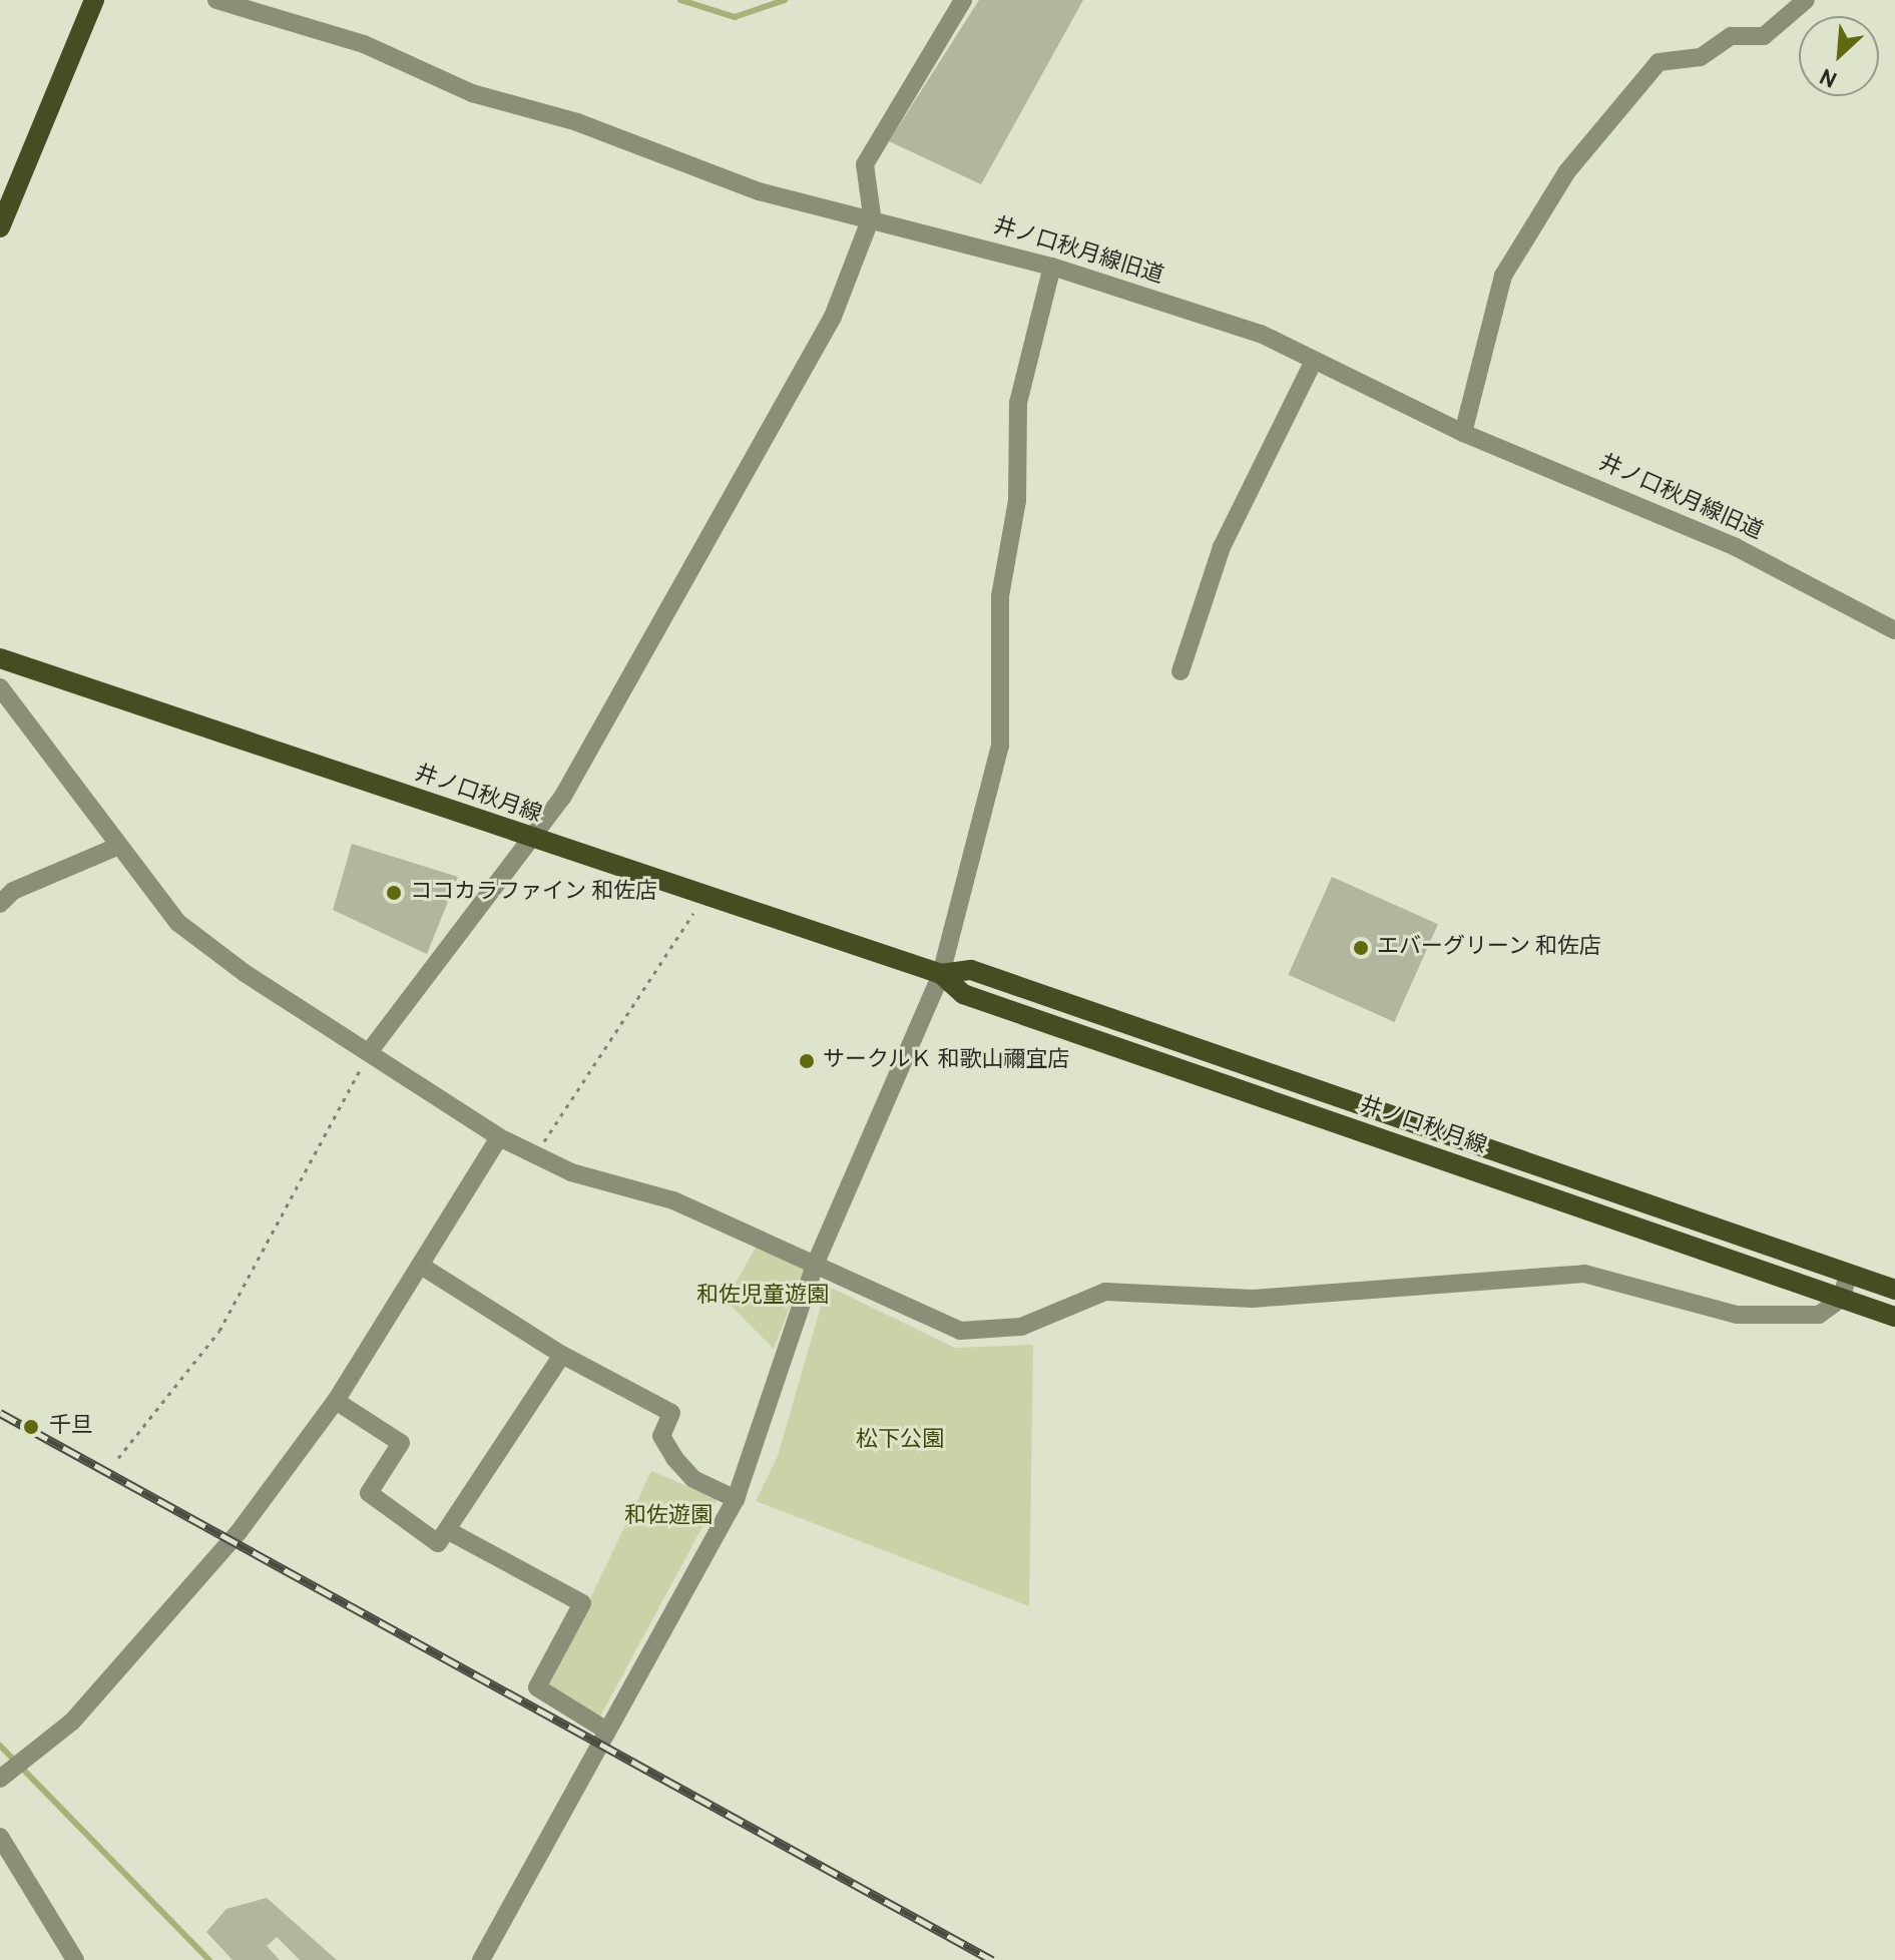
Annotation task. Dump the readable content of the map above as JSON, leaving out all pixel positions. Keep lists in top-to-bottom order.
{
  "streets": {
    "main road": ["井ノ口秋月線"],
    "street": ["井ノ口秋月線旧道"]
  },
  "parks": ["和佐児童遊園", "松下公園", "和佐遊園"],
  "places": [
    "ココカラファイン 和佐店",
    "エバーグリーン 和佐店",
    "サークルＫ 和歌山禰宜店",
    "千旦"
  ],
  "north": "bottom left"
}
